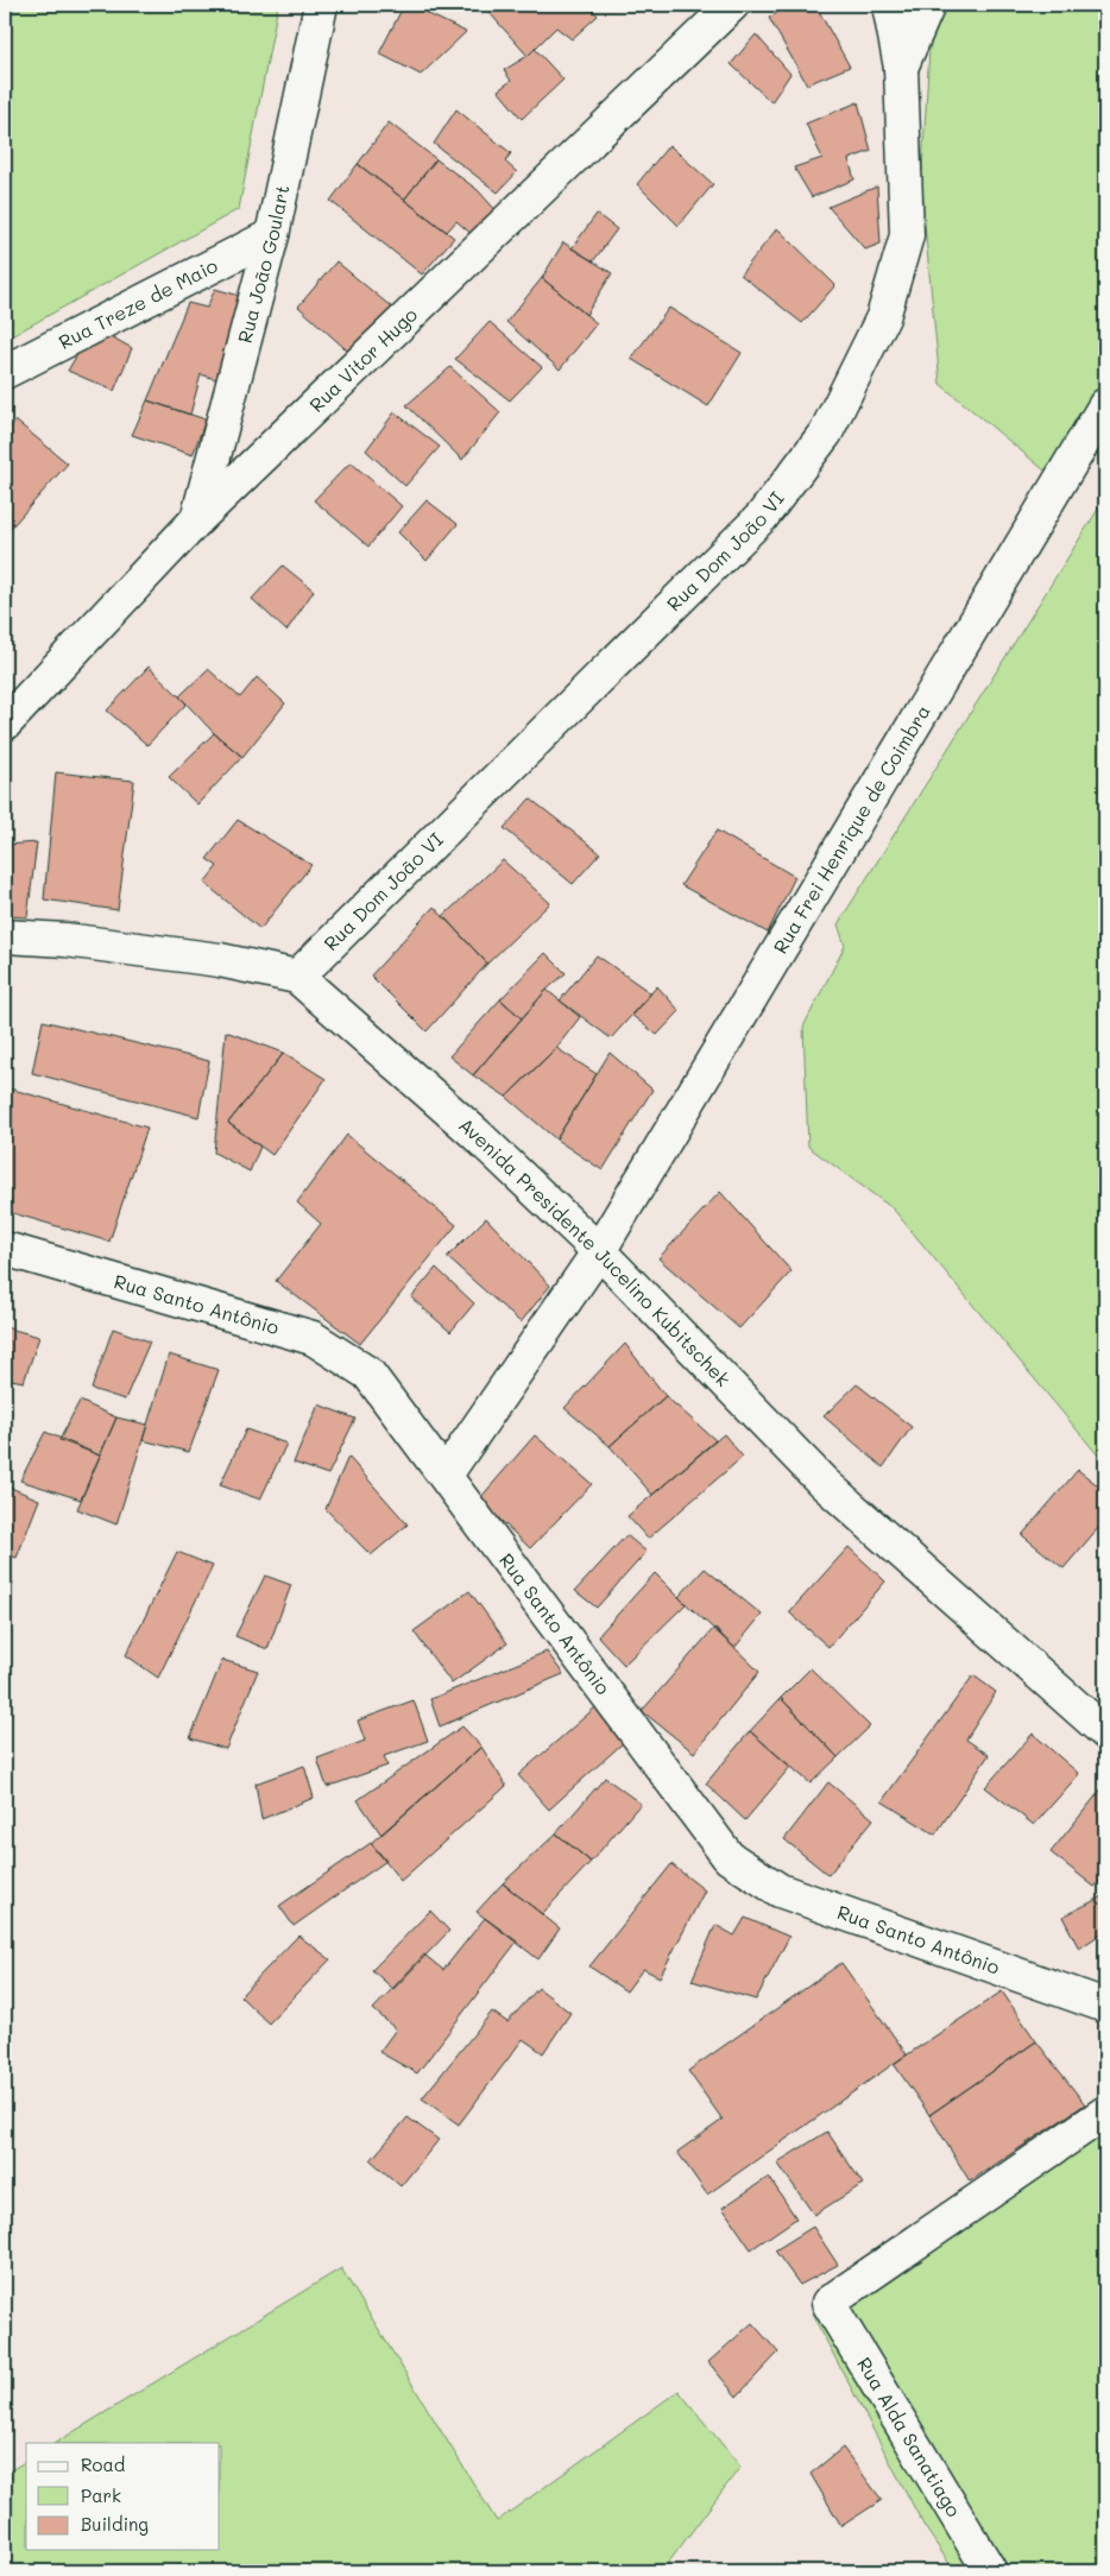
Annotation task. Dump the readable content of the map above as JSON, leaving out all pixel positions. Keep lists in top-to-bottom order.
{
  "streets": {
    "street": [
      "Rua João Goulart",
      "Rua Treze de Maio",
      "Rua Vitor Hugo",
      "Rua Dom João VI",
      "Rua Frei Henrique de Coimbra",
      "Avenida Presidente Jucelino Kubitschek",
      "Rua Santo Antônio",
      "Rua Alda Sanatiago"
    ]
  },
  "crossings": [
    ["Rua João Goulart", "Rua Treze de Maio"],
    ["Rua João Goulart", "Rua Vitor Hugo"],
    ["Rua Dom João VI", "Avenida Presidente Jucelino Kubitschek"],
    ["Rua Frei Henrique de Coimbra", "Avenida Presidente Jucelino Kubitschek"],
    ["Rua Frei Henrique de Coimbra", "Rua Santo Antônio"]
  ],
  "legend": ["Road", "Park", "Building"]
}
